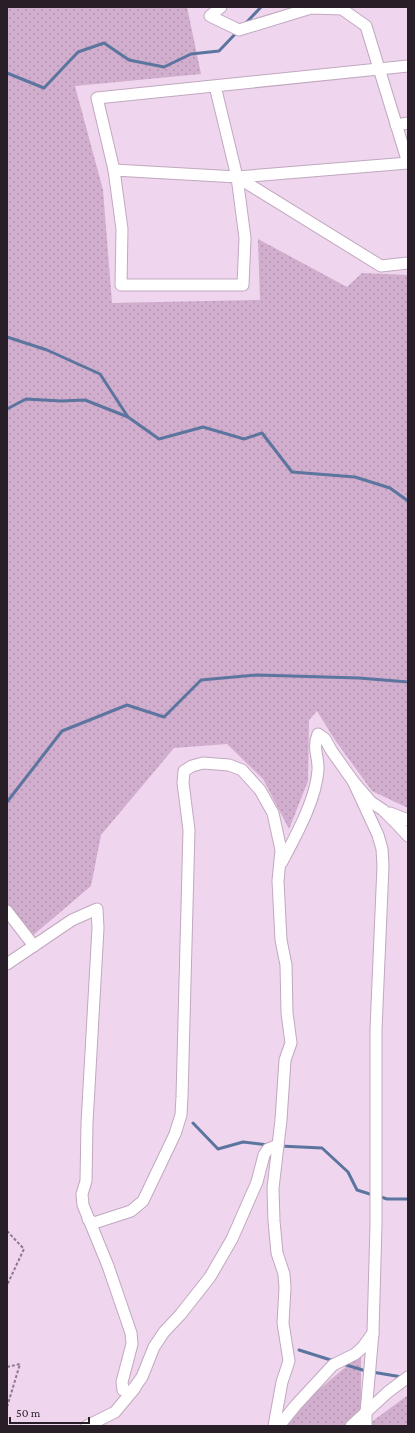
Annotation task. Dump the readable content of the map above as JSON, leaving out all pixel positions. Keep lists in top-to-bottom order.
{
  "scale_bar": "50 m"
}
